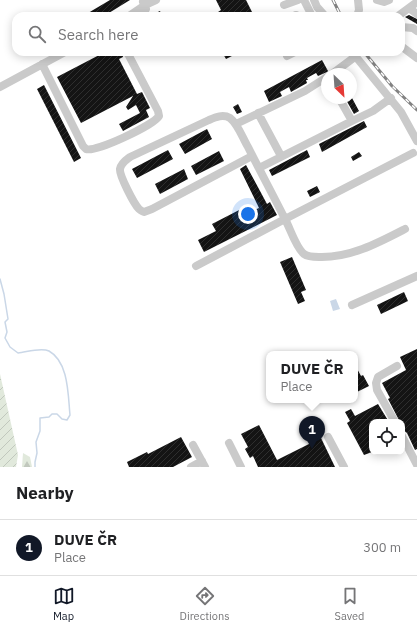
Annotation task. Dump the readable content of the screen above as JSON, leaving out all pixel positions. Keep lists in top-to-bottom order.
{
  "north": "bottom right",
  "page": {
    "search": "Search here",
    "popup": ["DUVE ČR", "Place"],
    "pins": "1",
    "heading": "Nearby",
    "list": [
      {
        "mark": "1",
        "name": "DUVE ČR",
        "note": "Place",
        "value": "300 m"
      }
    ],
    "nav": ["Map", "Directions", "Saved"]
  }
}
